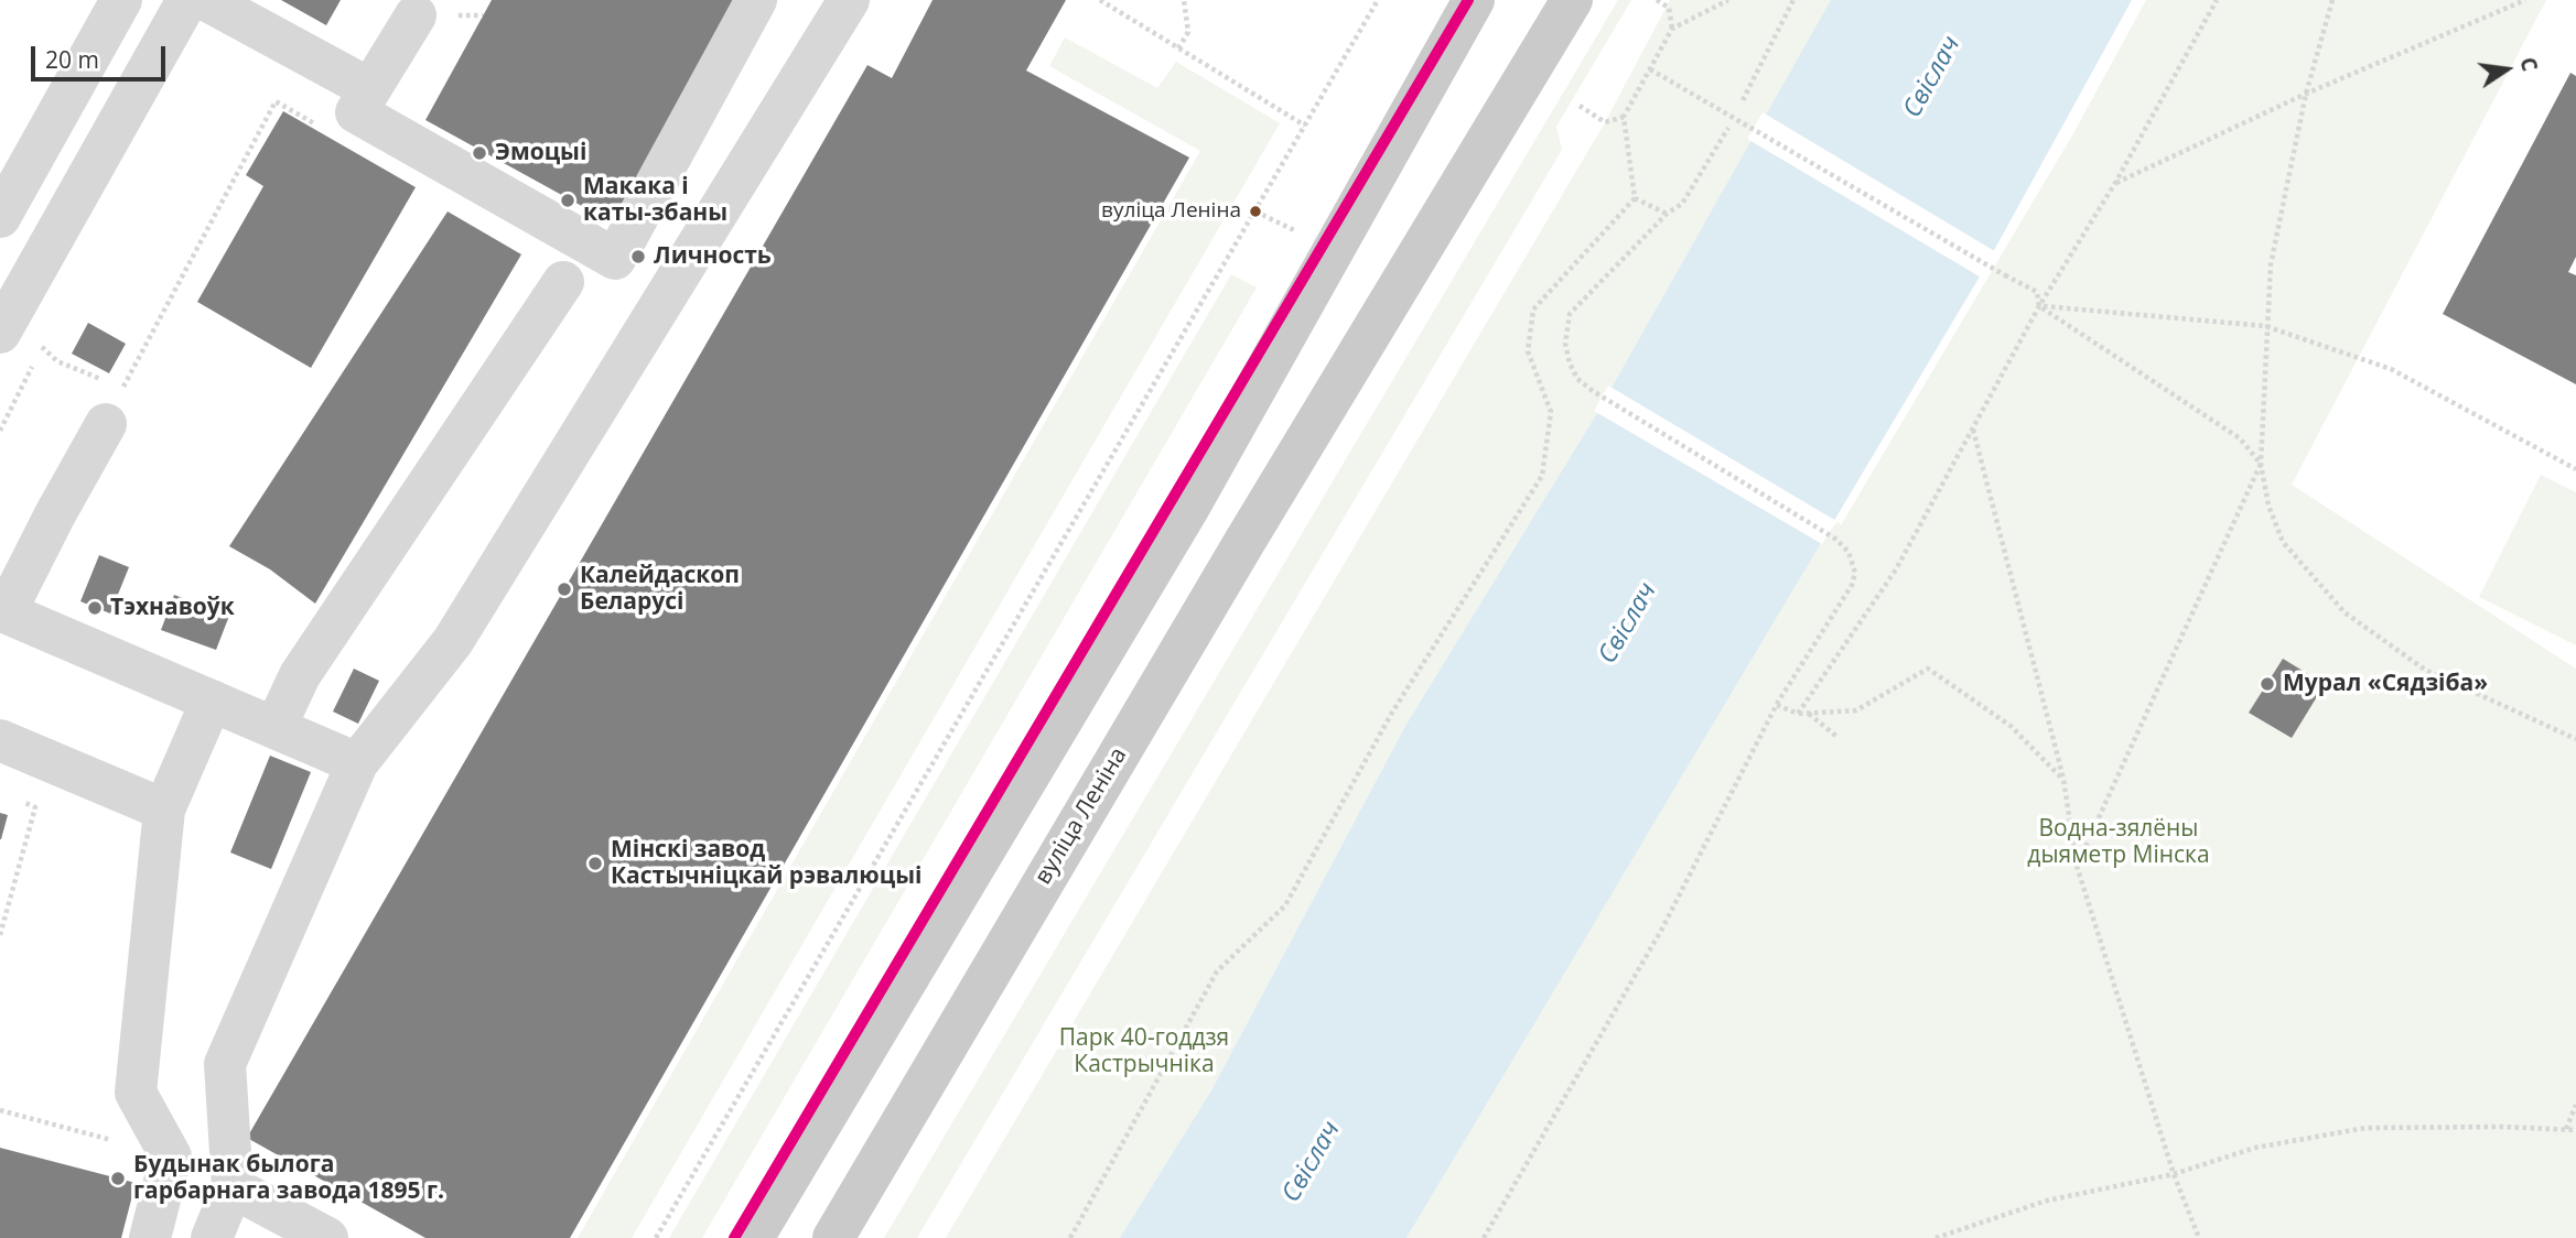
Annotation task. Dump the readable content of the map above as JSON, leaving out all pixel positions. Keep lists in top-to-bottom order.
{
  "streets": {
    "main road": ["вуліца Леніна"]
  },
  "water": ["Свіслач"],
  "parks": ["Водна-зялёны дыяметр Мінска", "Парк 40-годдзя Кастрычніка"],
  "places": [
    "Эмоцыі",
    "Макака і каты-збаны",
    "вуліца Леніна",
    "Личность",
    "Калейдаскоп Беларусі",
    "Тэхнавоўк",
    "Мурал «Сядзіба»",
    "Мінскі завод Кастычніцкай рэвалюцыі",
    "Будынак былога гарбарнага завода 1895 г."
  ],
  "scale_bar": "20 m",
  "north": "right"
}
